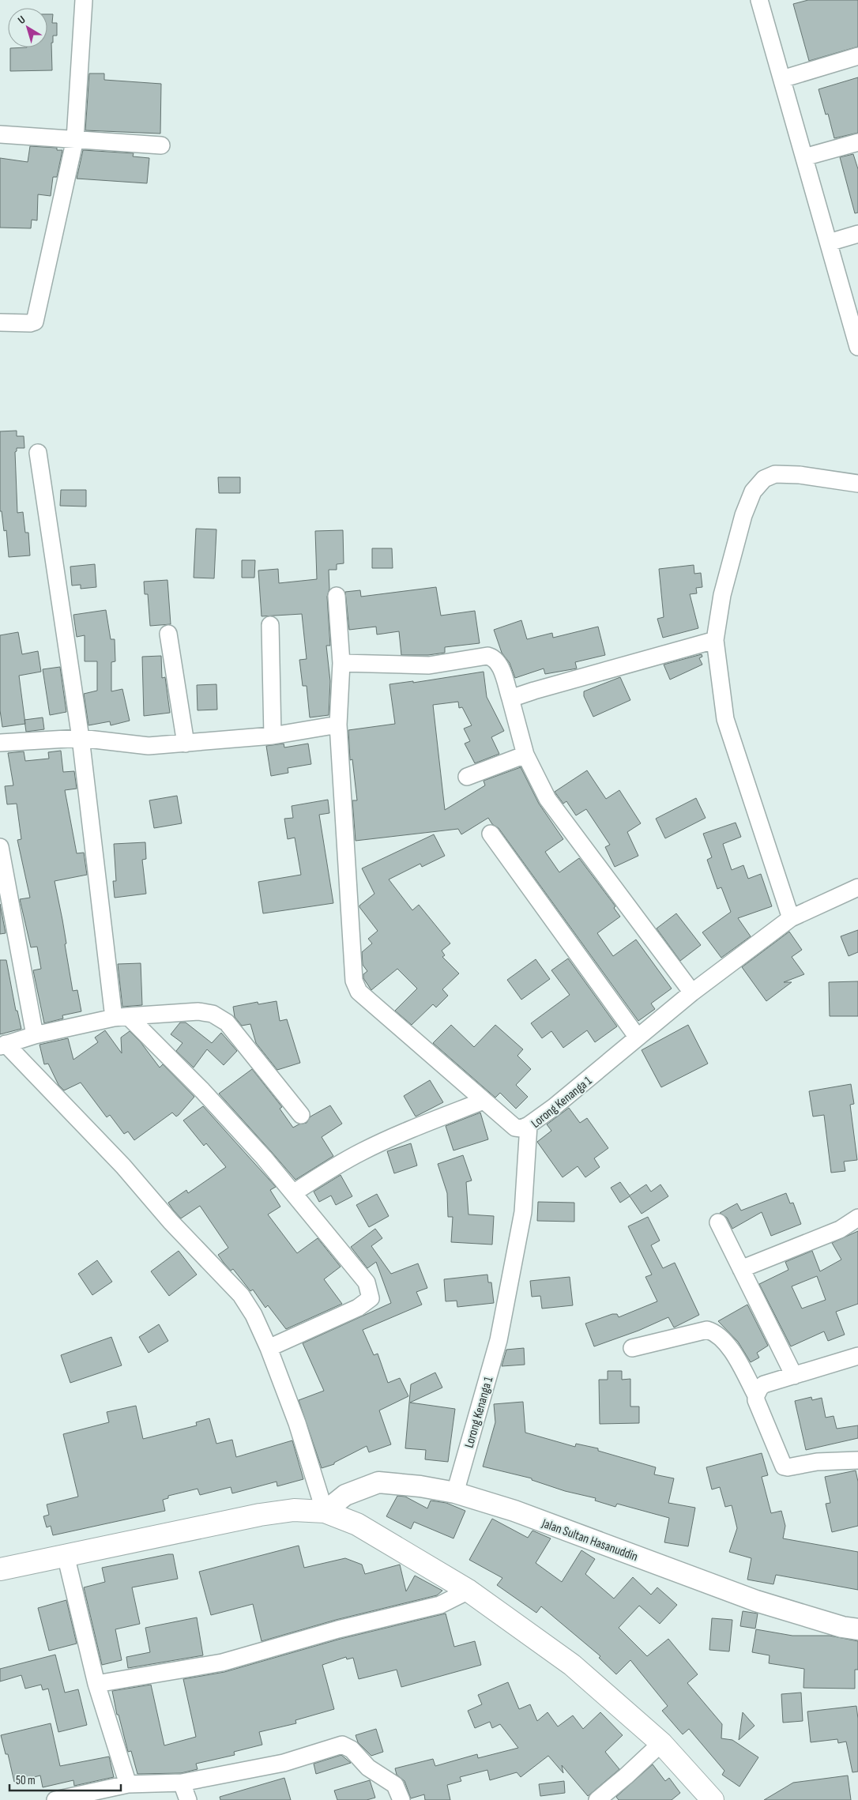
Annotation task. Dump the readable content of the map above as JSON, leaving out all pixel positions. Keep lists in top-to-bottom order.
{
  "streets": {
    "street": ["Lorong Kenanga 1", "Jalan Sultan Hasanuddin"]
  },
  "crossings": [
    ["Lorong Kenanga 1", "Jalan Sultan Hasanuddin"]
  ],
  "scale_bar": "50 m",
  "north": "top left"
}
